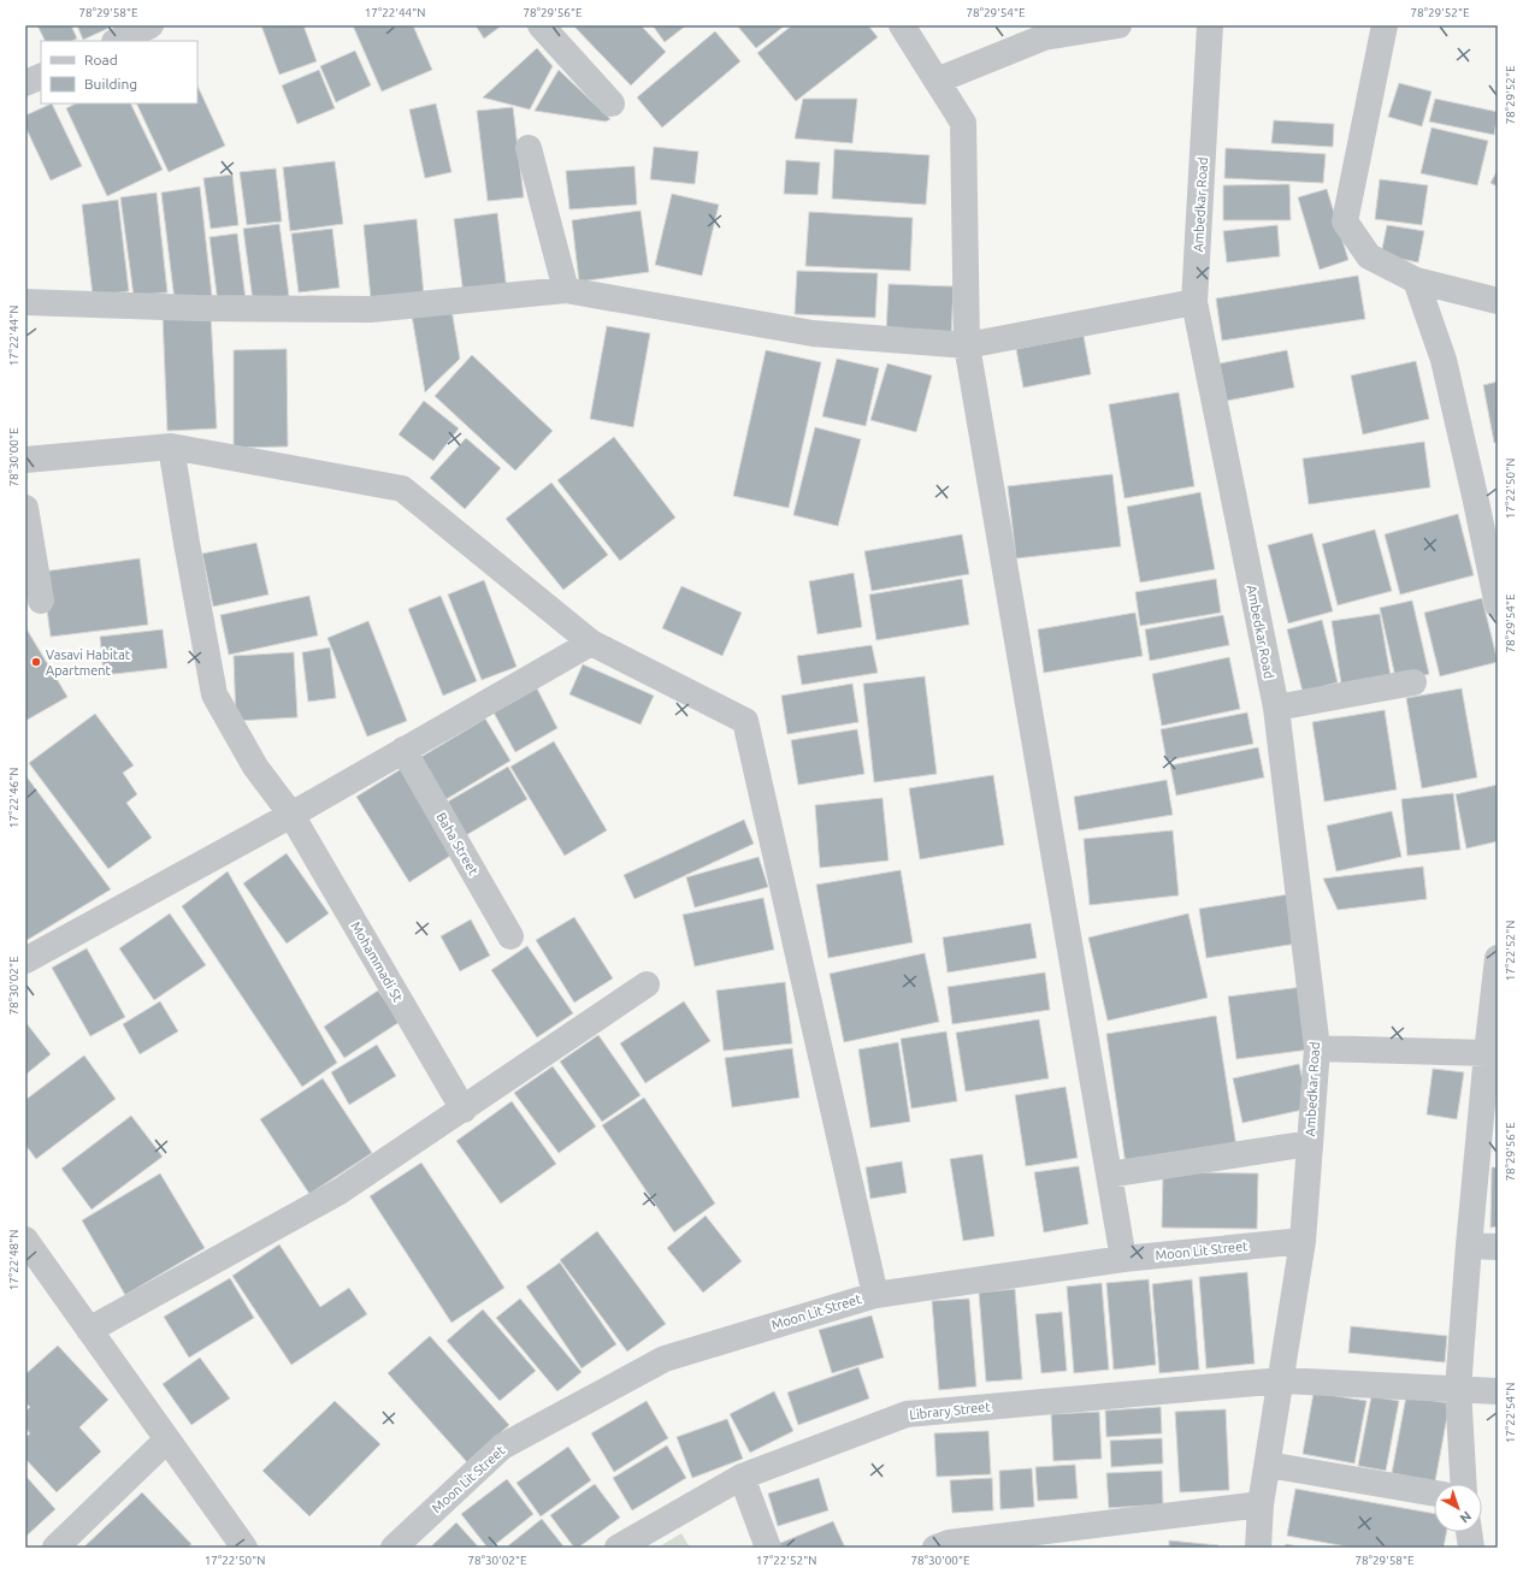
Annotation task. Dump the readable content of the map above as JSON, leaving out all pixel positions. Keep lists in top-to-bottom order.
{
  "streets": {
    "street": [
      "Ambedkar Road",
      "Baha Street",
      "Mohammadi St",
      "Moon Lit Street",
      "Library Street"
    ]
  },
  "crossings": [
    ["Ambedkar Road", "Moon Lit Street"],
    ["Ambedkar Road", "Library Street"]
  ],
  "places": ["Vasavi Habitat Apartment"],
  "legend": ["Road", "Building"],
  "north": "bottom right",
  "coordinates": [
    "78°29'58\"E",
    "17°22'44\"N",
    "78°29'56\"E",
    "78°29'54\"E",
    "78°29'52\"E",
    "78°30'00\"E",
    "17°22'50\"N",
    "17°22'46\"N",
    "17°22'52\"N",
    "78°30'02\"E",
    "17°22'48\"N",
    "17°22'54\"N"
  ]
}
